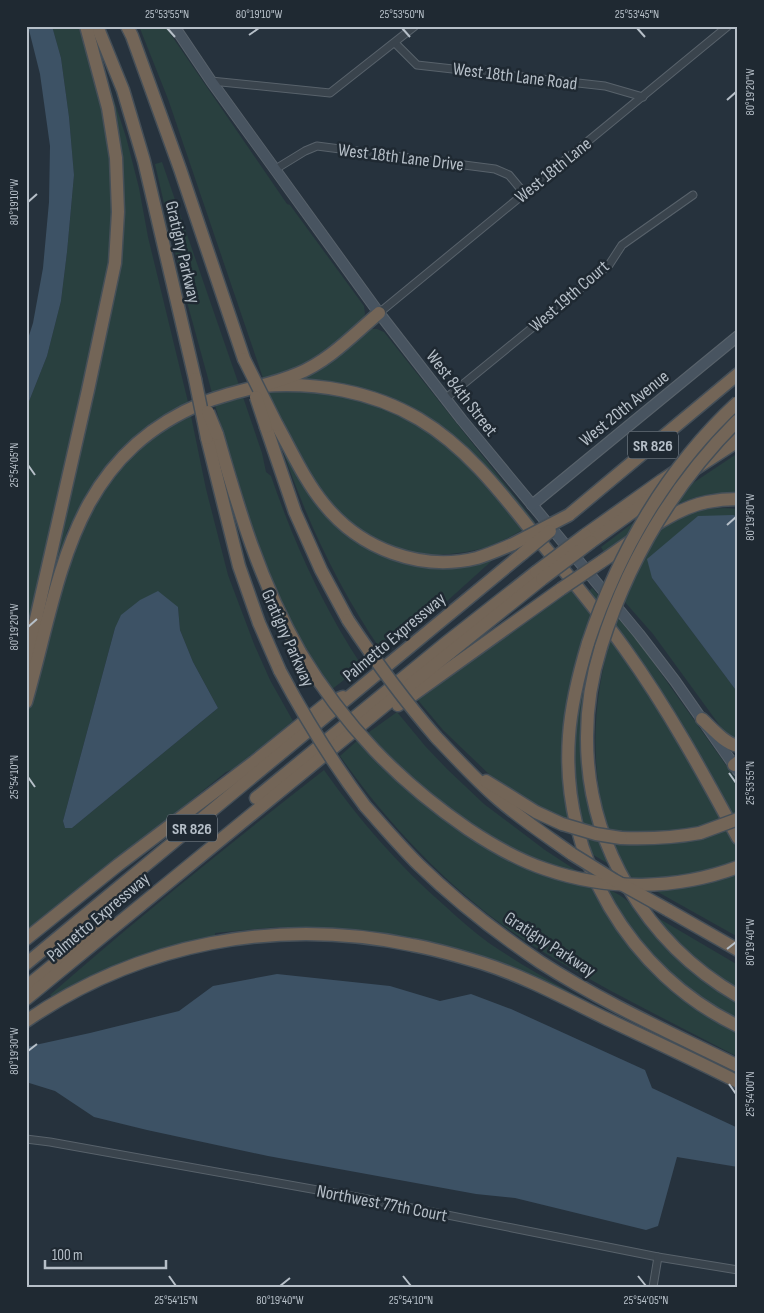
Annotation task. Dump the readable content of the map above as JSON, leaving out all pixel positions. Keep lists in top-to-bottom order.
{
  "streets": {
    "highway": ["Gratigny Parkway", "SR 826", "Palmetto Expressway"],
    "street": [
      "West 18th Lane Road",
      "West 18th Lane Drive",
      "West 18th Lane",
      "West 19th Court",
      "West 84th Street",
      "West 20th Avenue",
      "Northwest 77th Court"
    ]
  },
  "crossings": [
    ["West 18th Lane Road", "West 18th Lane"],
    ["West 18th Lane Drive", "West 18th Lane"],
    ["West 18th Lane Drive", "West 84th Street"],
    ["West 18th Lane", "West 84th Street"],
    ["West 19th Court", "West 84th Street"],
    ["West 84th Street", "West 20th Avenue"]
  ],
  "scale_bar": "100 m",
  "coordinates": [
    "25°53'55\"N",
    "80°19'10\"W",
    "25°53'50\"N",
    "25°53'45\"N",
    "80°19'20\"W",
    "25°54'05\"N",
    "80°19'30\"W",
    "25°54'10\"N",
    "80°19'40\"W",
    "25°54'00\"N",
    "25°54'15\"N"
  ]
}
